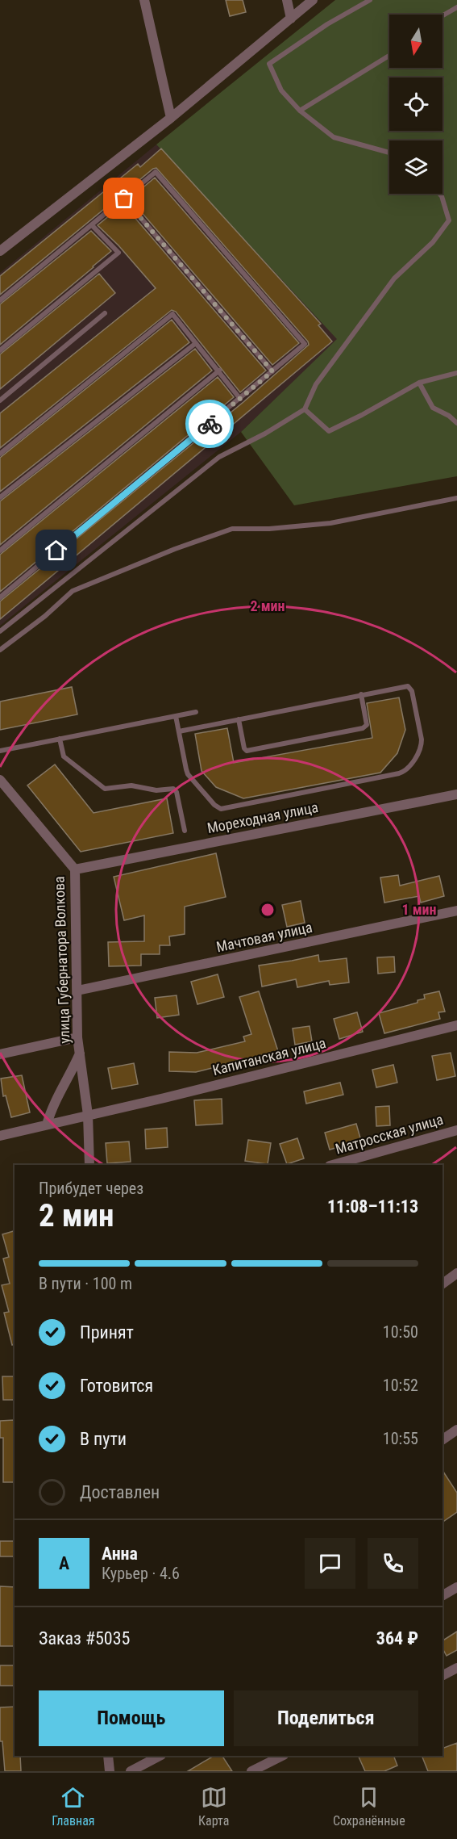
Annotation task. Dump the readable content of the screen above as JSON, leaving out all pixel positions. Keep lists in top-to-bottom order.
{
  "streets": {
    "street": [
      "Мореходная улица",
      "Мачтовая улица",
      "улица Губернатора Волкова",
      "Капитанская улица",
      "Матросская улица"
    ]
  },
  "crossings": [
    ["Мореходная улица", "улица Губернатора Волкова"],
    ["Мачтовая улица", "улица Губернатора Волкова"],
    ["улица Губернатора Волкова", "Капитанская улица"]
  ],
  "north": "bottom",
  "page": {
    "heading": ["2 мин", "Прибудет через", "11:08–11:13"],
    "panel": [
      "Анна",
      "Курьер · 4.6",
      "Заказ #5035",
      "364 ₽"
    ],
    "bar": "В пути · 100 m",
    "list": [
      ["Принят", "10:50"],
      ["Готовится", "10:52"],
      ["В пути", "10:55"],
      "Доставлен"
    ],
    "round": "А",
    "buttons": ["Помощь", "Поделиться"],
    "tabs": ["Главная", "Карта", "Сохранённые"]
  },
  "rings": ["2 мин", "1 мин"]
}
